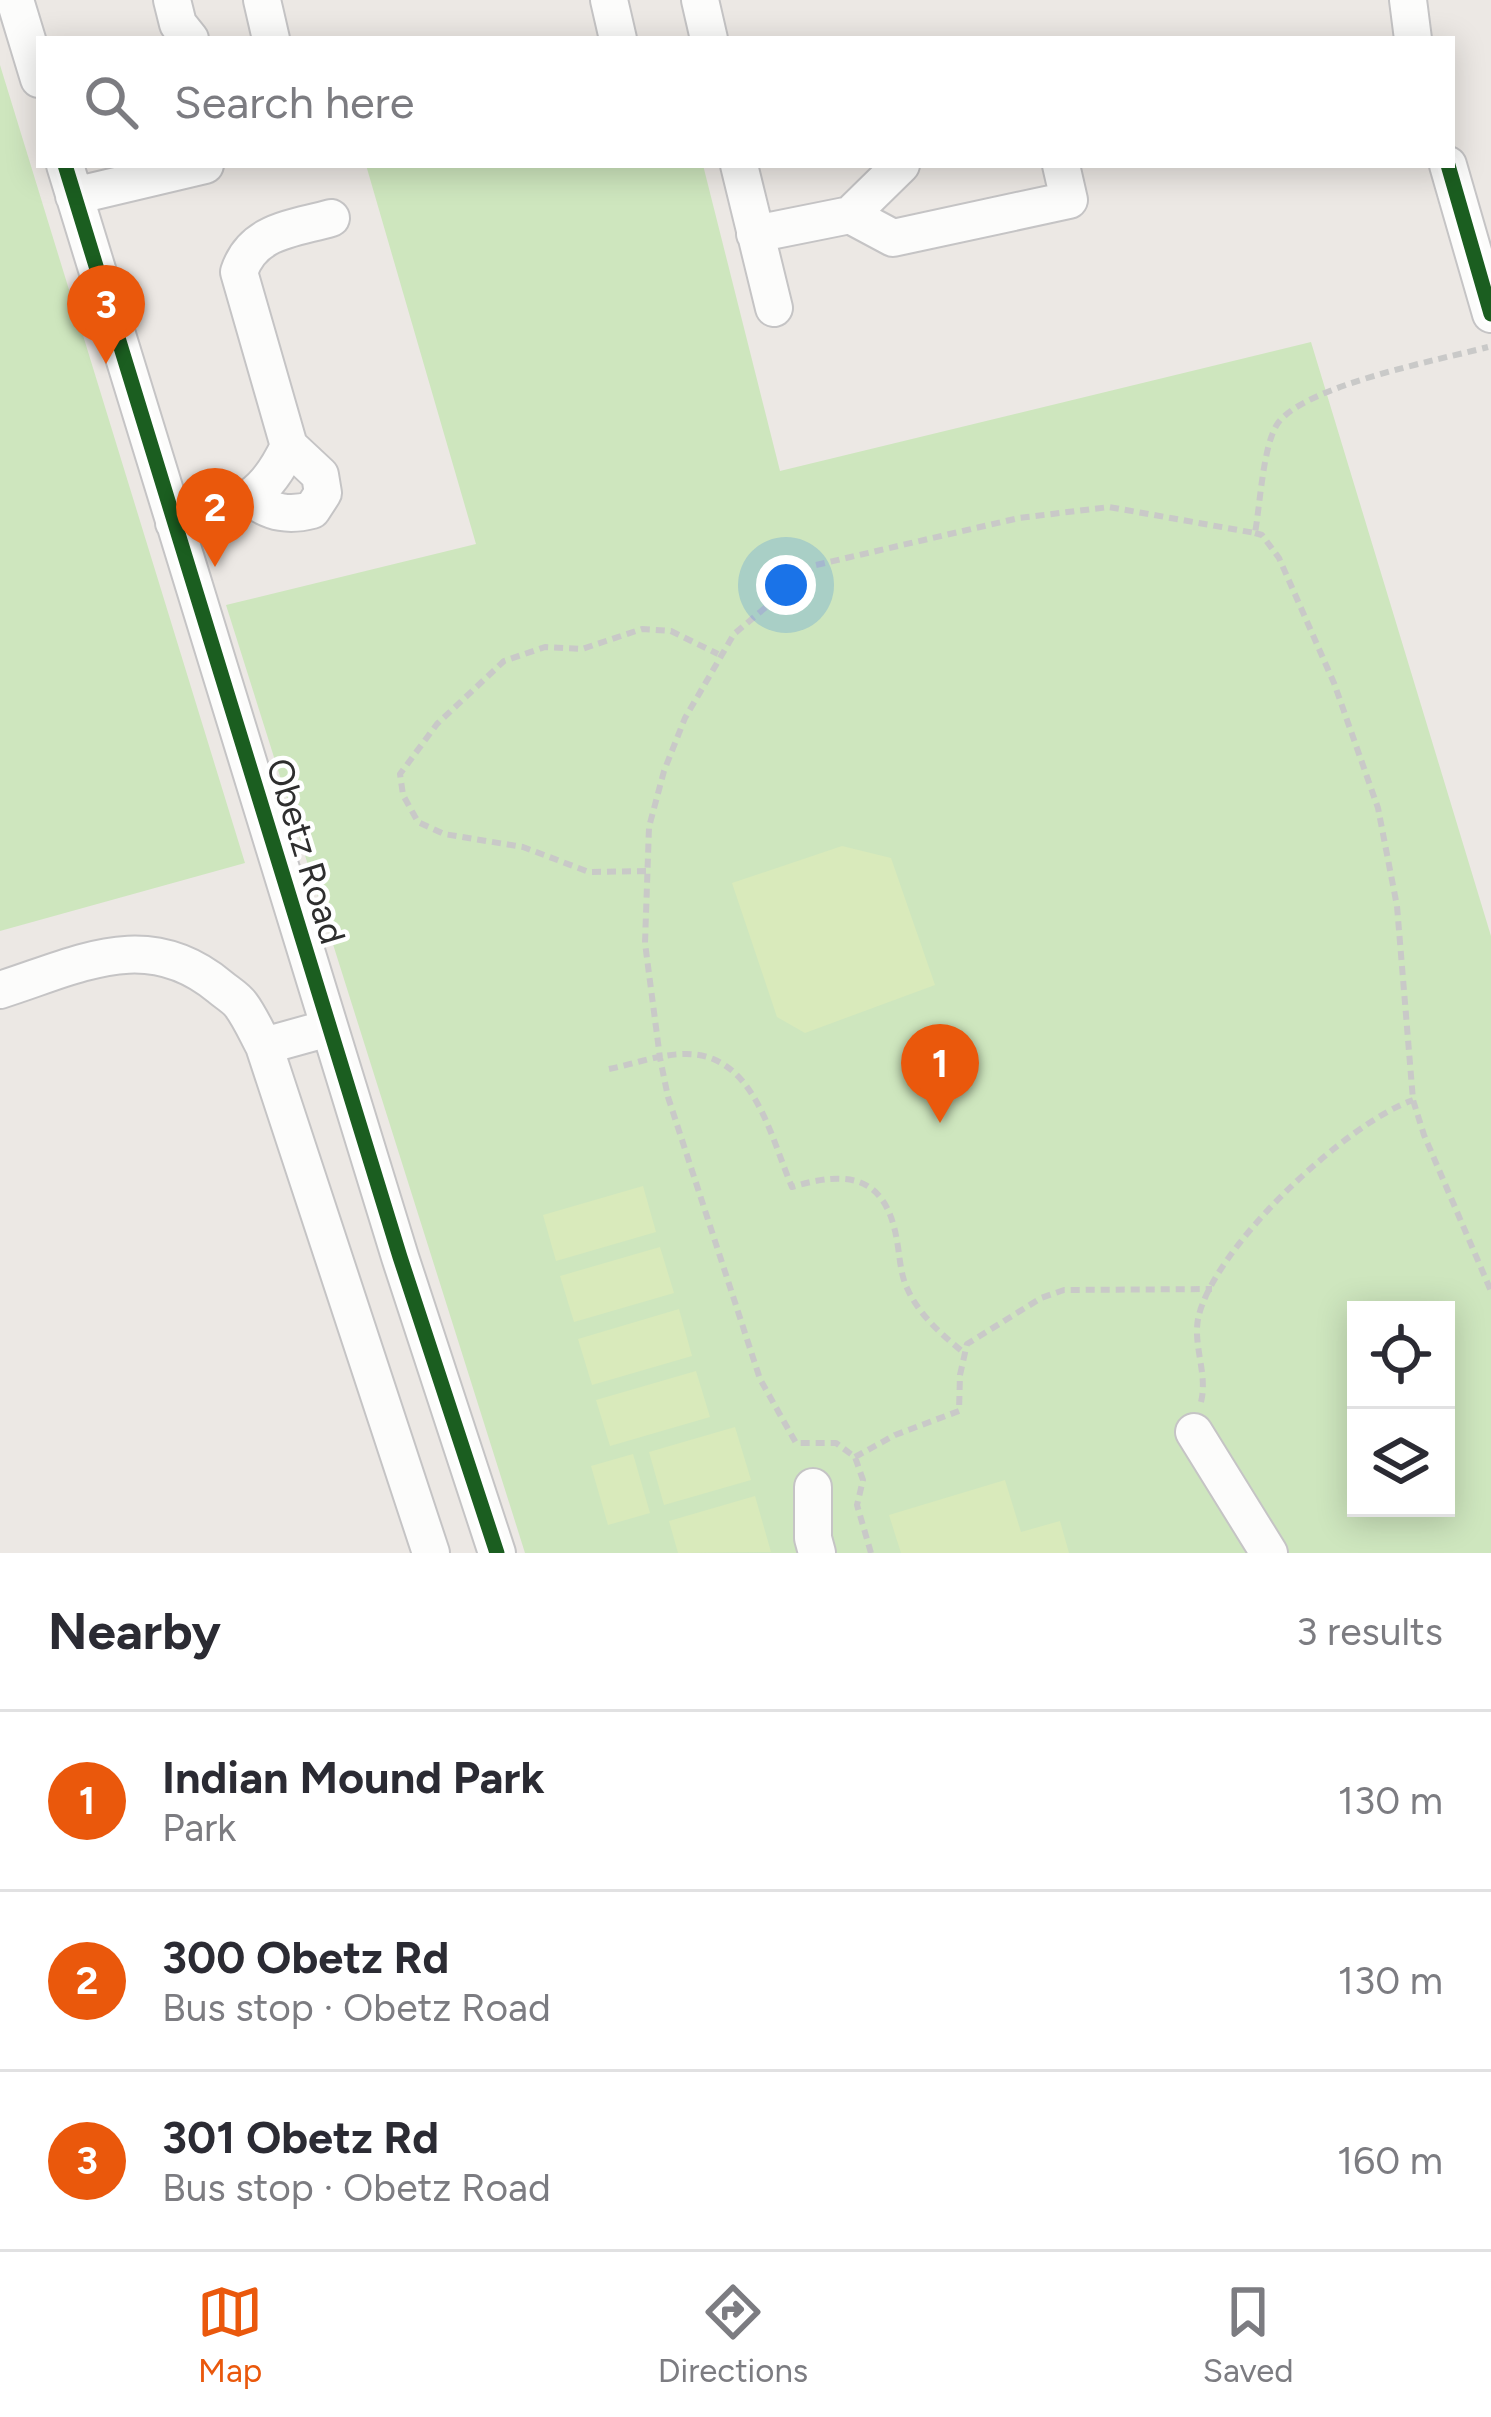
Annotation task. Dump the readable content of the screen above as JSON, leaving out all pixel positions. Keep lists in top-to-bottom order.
{
  "streets": {
    "street": ["Obetz Road"]
  },
  "page": {
    "search": "Search here",
    "pins": ["3", "2", "1"],
    "heading": ["Nearby", "3 results"],
    "list": [
      {
        "mark": "1",
        "name": "Indian Mound Park",
        "note": "Park",
        "value": "130 m"
      },
      {
        "mark": "2",
        "name": "300 Obetz Rd",
        "note": "Bus stop · Obetz Road",
        "value": "130 m"
      },
      {
        "mark": "3",
        "name": "301 Obetz Rd",
        "note": "Bus stop · Obetz Road",
        "value": "160 m"
      }
    ],
    "nav": ["Map", "Directions", "Saved"]
  }
}
